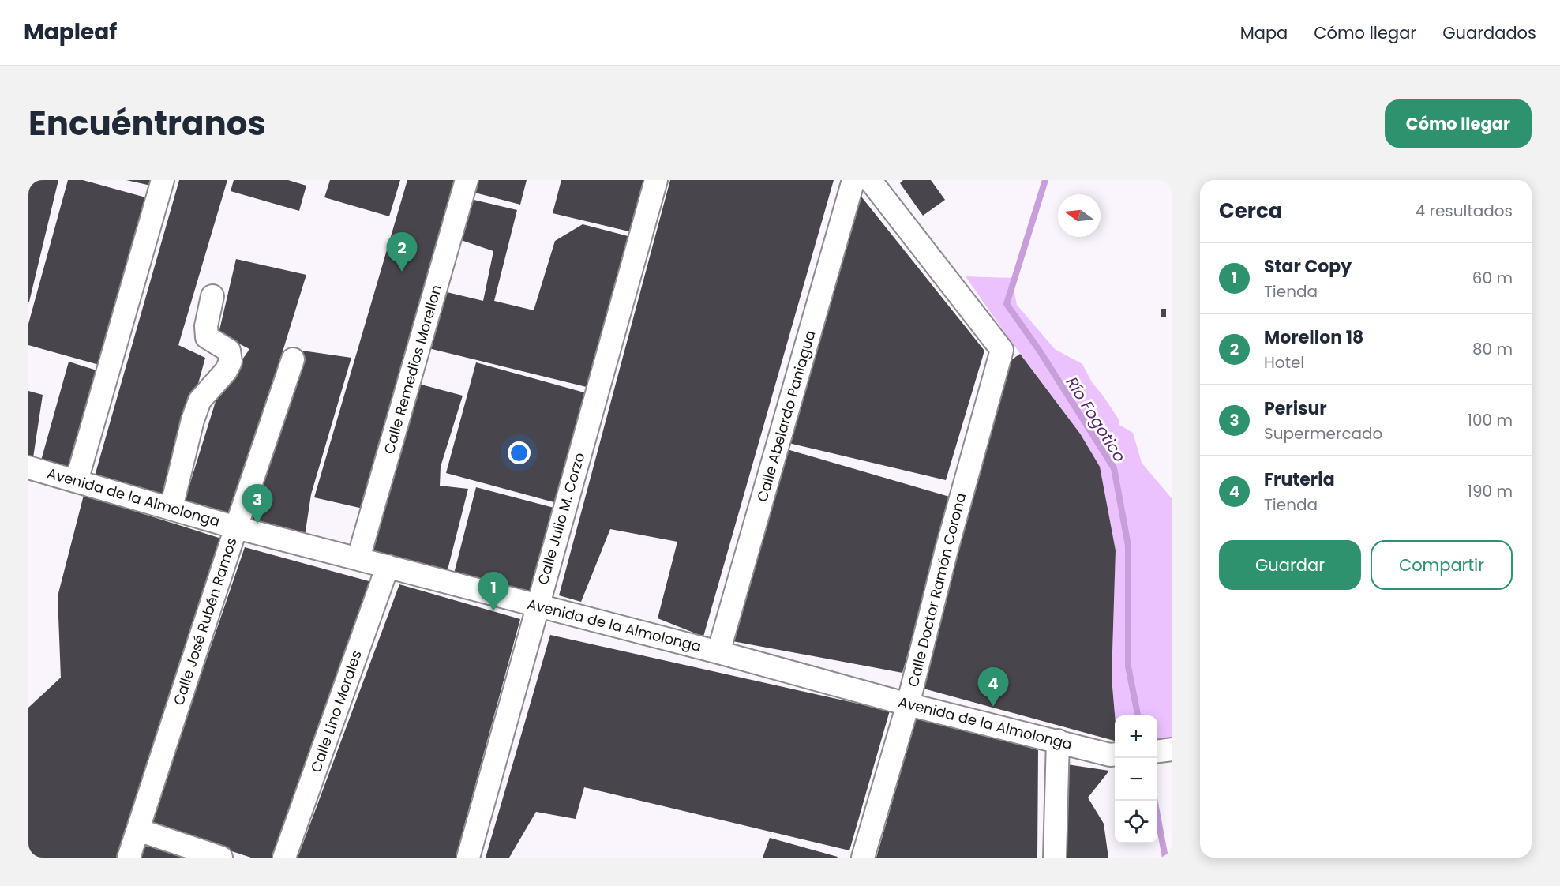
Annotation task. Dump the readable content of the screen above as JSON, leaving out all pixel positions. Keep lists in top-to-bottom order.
{
  "streets": {
    "street": [
      "Calle Remedios Morellon",
      "Calle Abelardo Paniagua",
      "Avenida de la Almolonga",
      "Calle Julio M. Corzo",
      "Calle Doctor Ramón Corona",
      "Calle José Rubén Ramos",
      "Calle Lino Morales"
    ]
  },
  "crossings": [
    ["Calle Remedios Morellon", "Avenida de la Almolonga"],
    ["Calle Abelardo Paniagua", "Avenida de la Almolonga"],
    ["Avenida de la Almolonga", "Calle Julio M. Corzo"],
    ["Avenida de la Almolonga", "Calle Doctor Ramón Corona"],
    ["Avenida de la Almolonga", "Calle José Rubén Ramos"],
    ["Avenida de la Almolonga", "Calle Lino Morales"]
  ],
  "water": ["Río Fogotico"],
  "north": "left",
  "page": {
    "header": "Mapleaf",
    "nav": ["Mapa", "Cómo llegar", "Guardados"],
    "title": "Encuéntranos",
    "buttons": [
      "Cómo llegar",
      ["Guardar", "Compartir"]
    ],
    "heading": ["Cerca", "4 resultados"],
    "pins": [
      "2",
      "3",
      "1",
      "4"
    ],
    "list": [
      {
        "mark": "1",
        "name": "Star Copy",
        "note": "Tienda",
        "value": "60 m"
      },
      {
        "mark": "2",
        "name": "Morellon 18",
        "note": "Hotel",
        "value": "80 m"
      },
      {
        "mark": "3",
        "name": "Perisur",
        "note": "Supermercado",
        "value": "100 m"
      },
      {
        "mark": "4",
        "name": "Fruteria",
        "note": "Tienda",
        "value": "190 m"
      }
    ],
    "map_buttons": ["+", "−"]
  }
}
